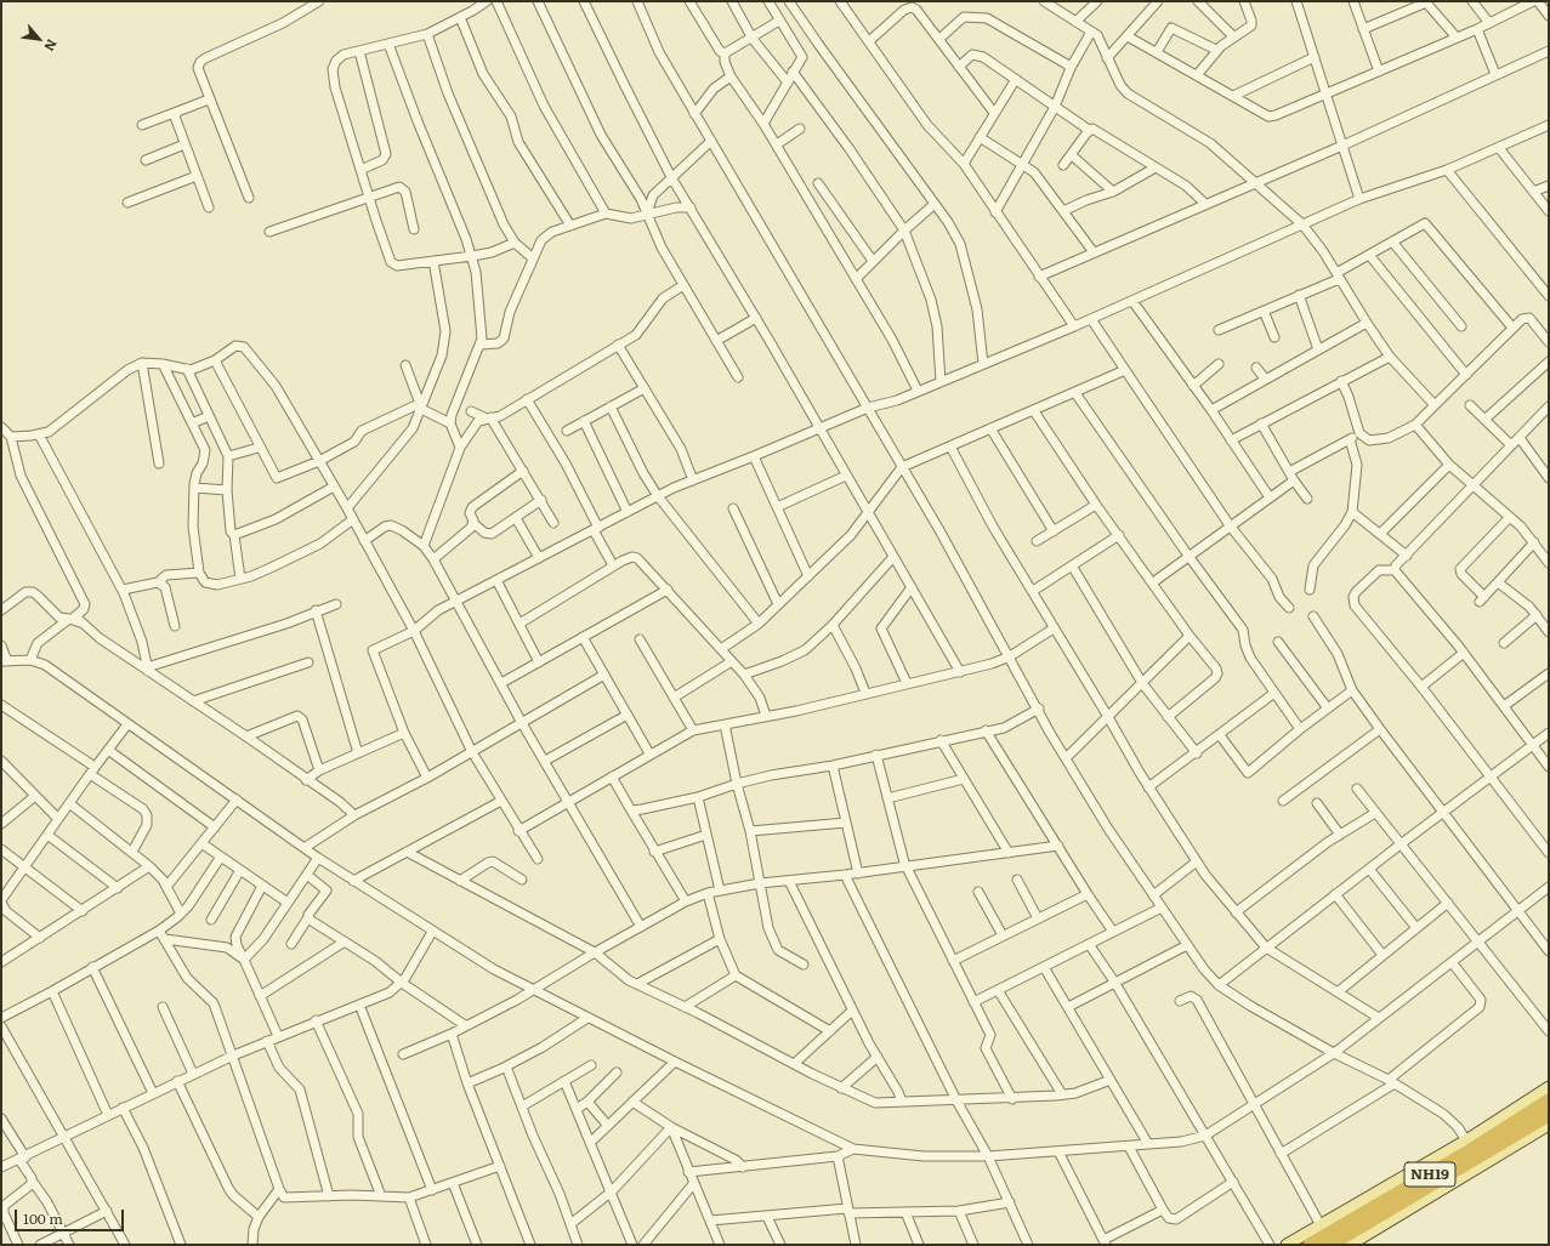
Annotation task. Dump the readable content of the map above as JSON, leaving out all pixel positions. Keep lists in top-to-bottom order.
{
  "streets": {
    "highway": ["NH19"]
  },
  "scale_bar": "100 m",
  "north": "bottom right"
}
